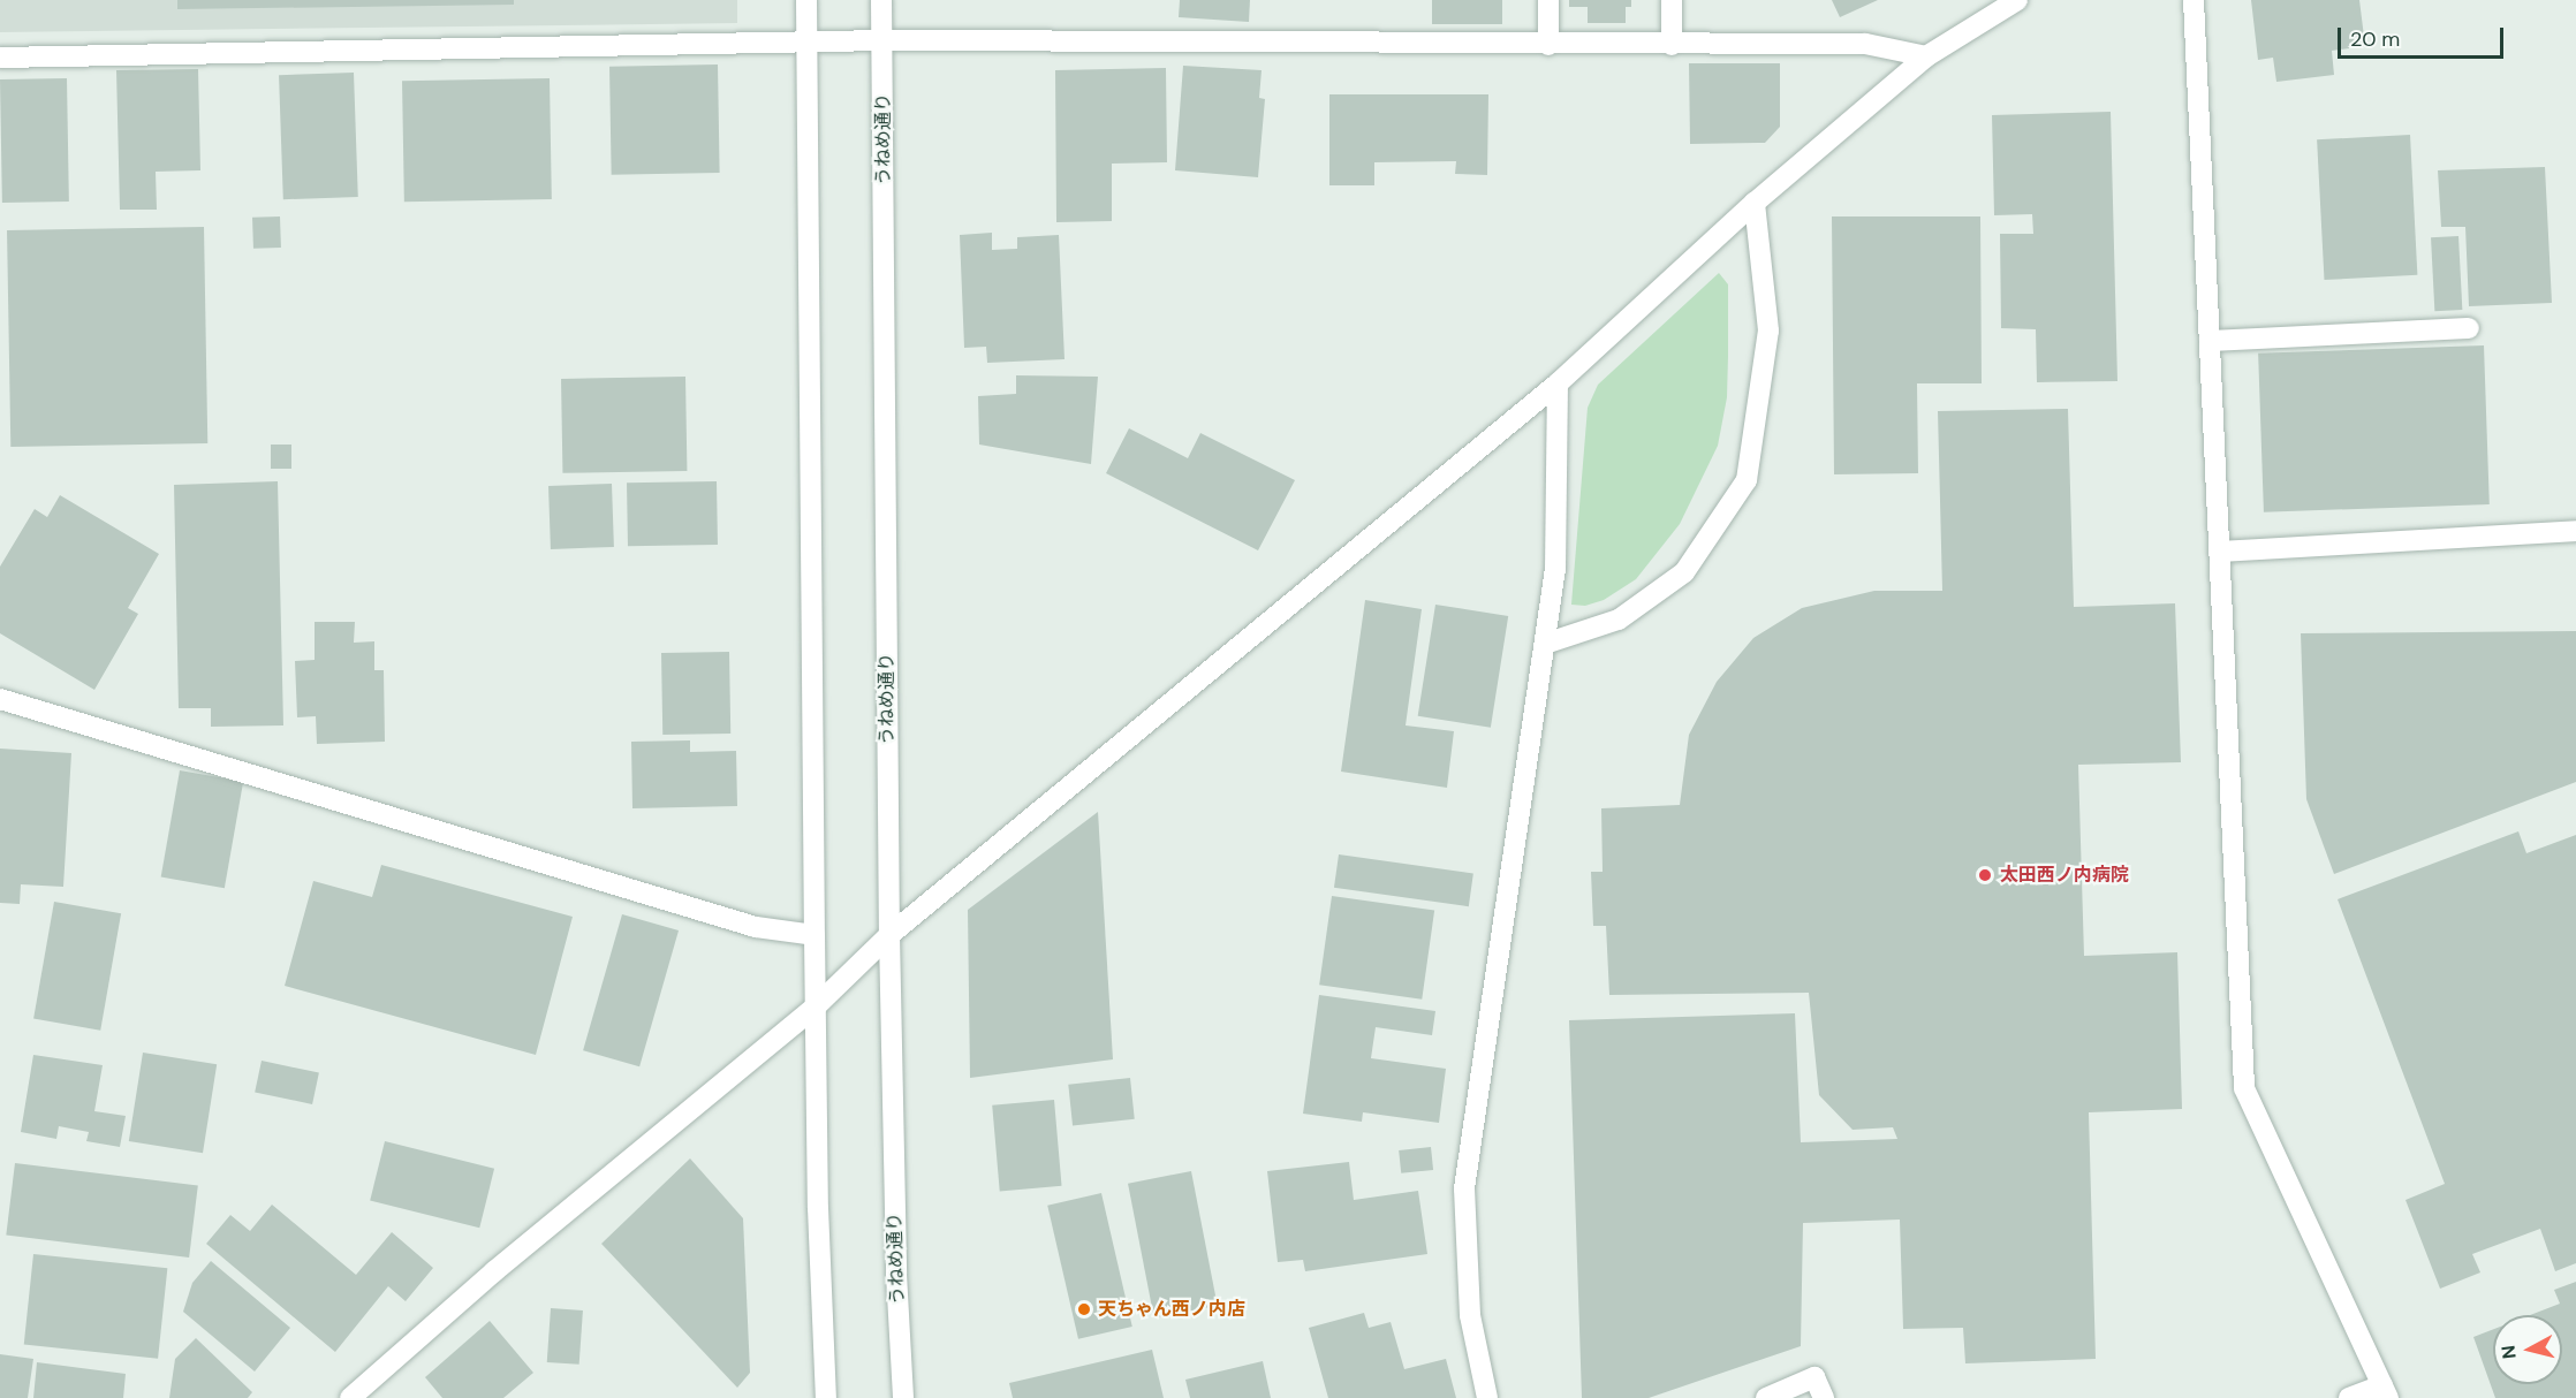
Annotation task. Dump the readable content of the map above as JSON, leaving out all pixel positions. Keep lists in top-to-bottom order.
{
  "streets": {
    "street": ["うねめ通り"]
  },
  "places": ["太田西ノ内病院", "天ちゃん西ノ内店"],
  "scale_bar": "20 m",
  "north": "left"
}
